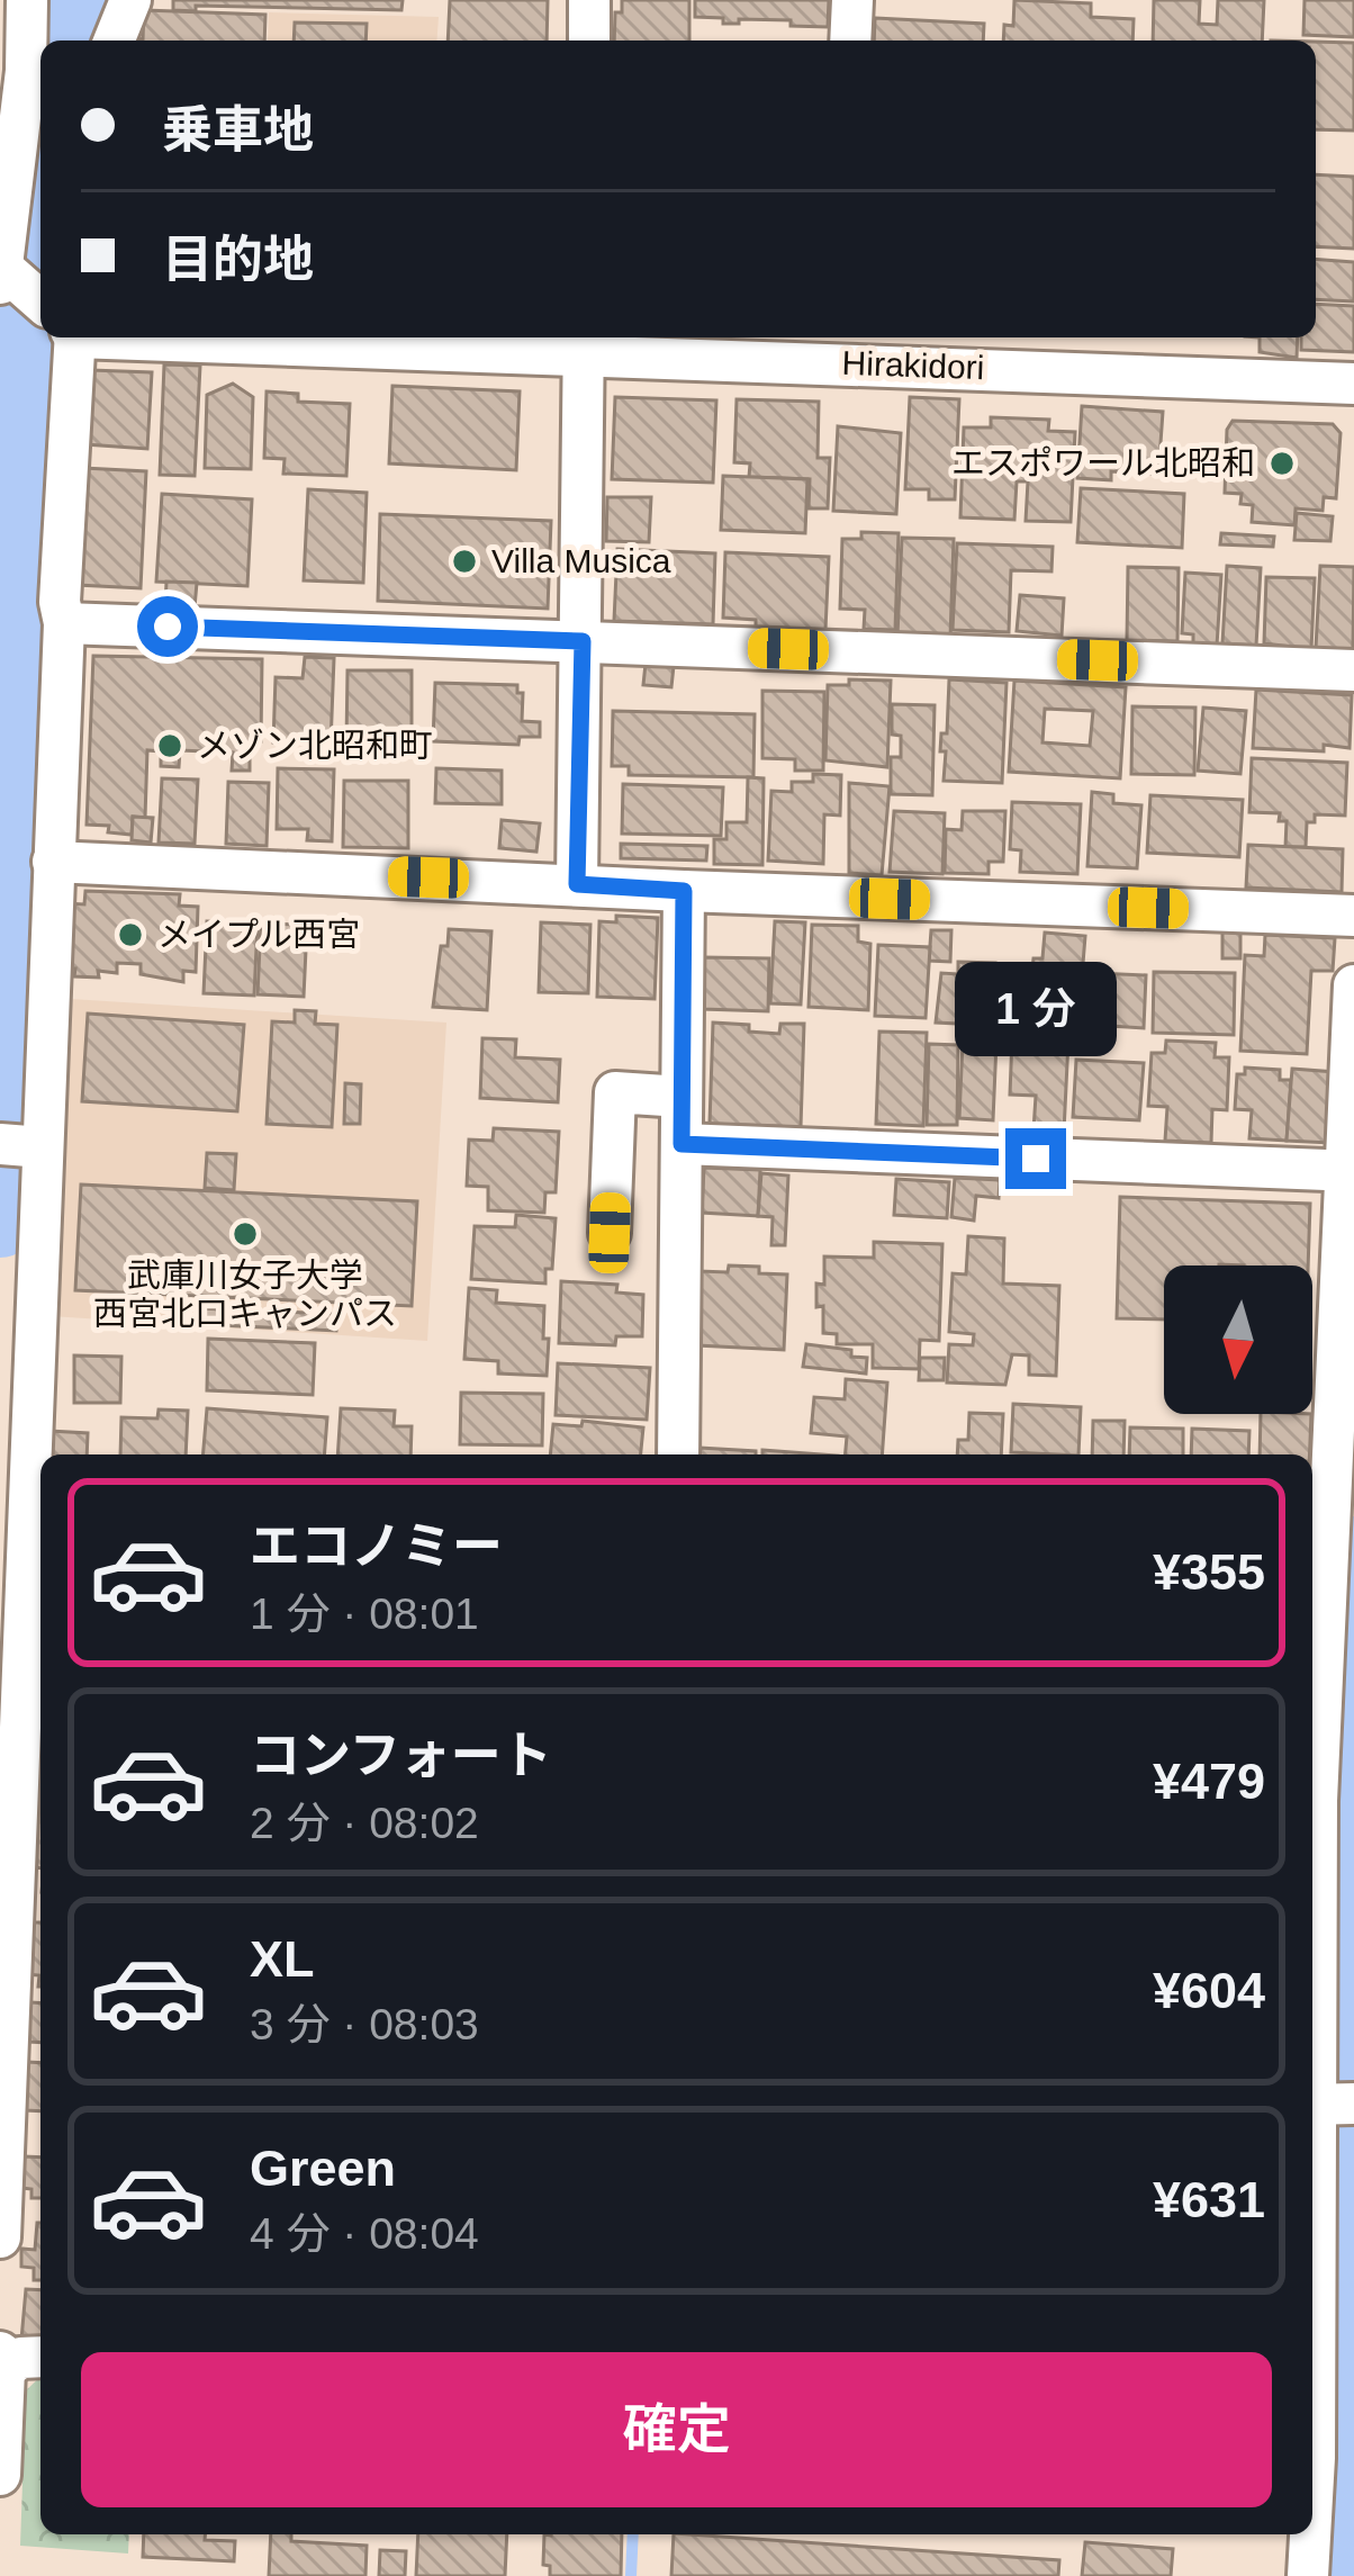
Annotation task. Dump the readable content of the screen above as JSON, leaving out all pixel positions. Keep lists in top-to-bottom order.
{
  "streets": {
    "street": ["Hirakidori"]
  },
  "places": [
    "エスポワール北昭和",
    "Villa Musica",
    "メゾン北昭和町",
    "メイプル西宮",
    "武庫川女子大学 西宮北口キャンパス"
  ],
  "north": "bottom",
  "page": {
    "banner": ["乗車地", "目的地"],
    "bubble": "1 分",
    "list": [
      {
        "name": "エコノミー",
        "note": "1 分 · 08:01",
        "value": "¥355"
      },
      {
        "name": "コンフォート",
        "note": "2 分 · 08:02",
        "value": "¥479"
      },
      {
        "name": "XL",
        "note": "3 分 · 08:03",
        "value": "¥604"
      },
      {
        "name": "Green",
        "note": "4 分 · 08:04",
        "value": "¥631"
      }
    ],
    "buttons": "確定"
  }
}
